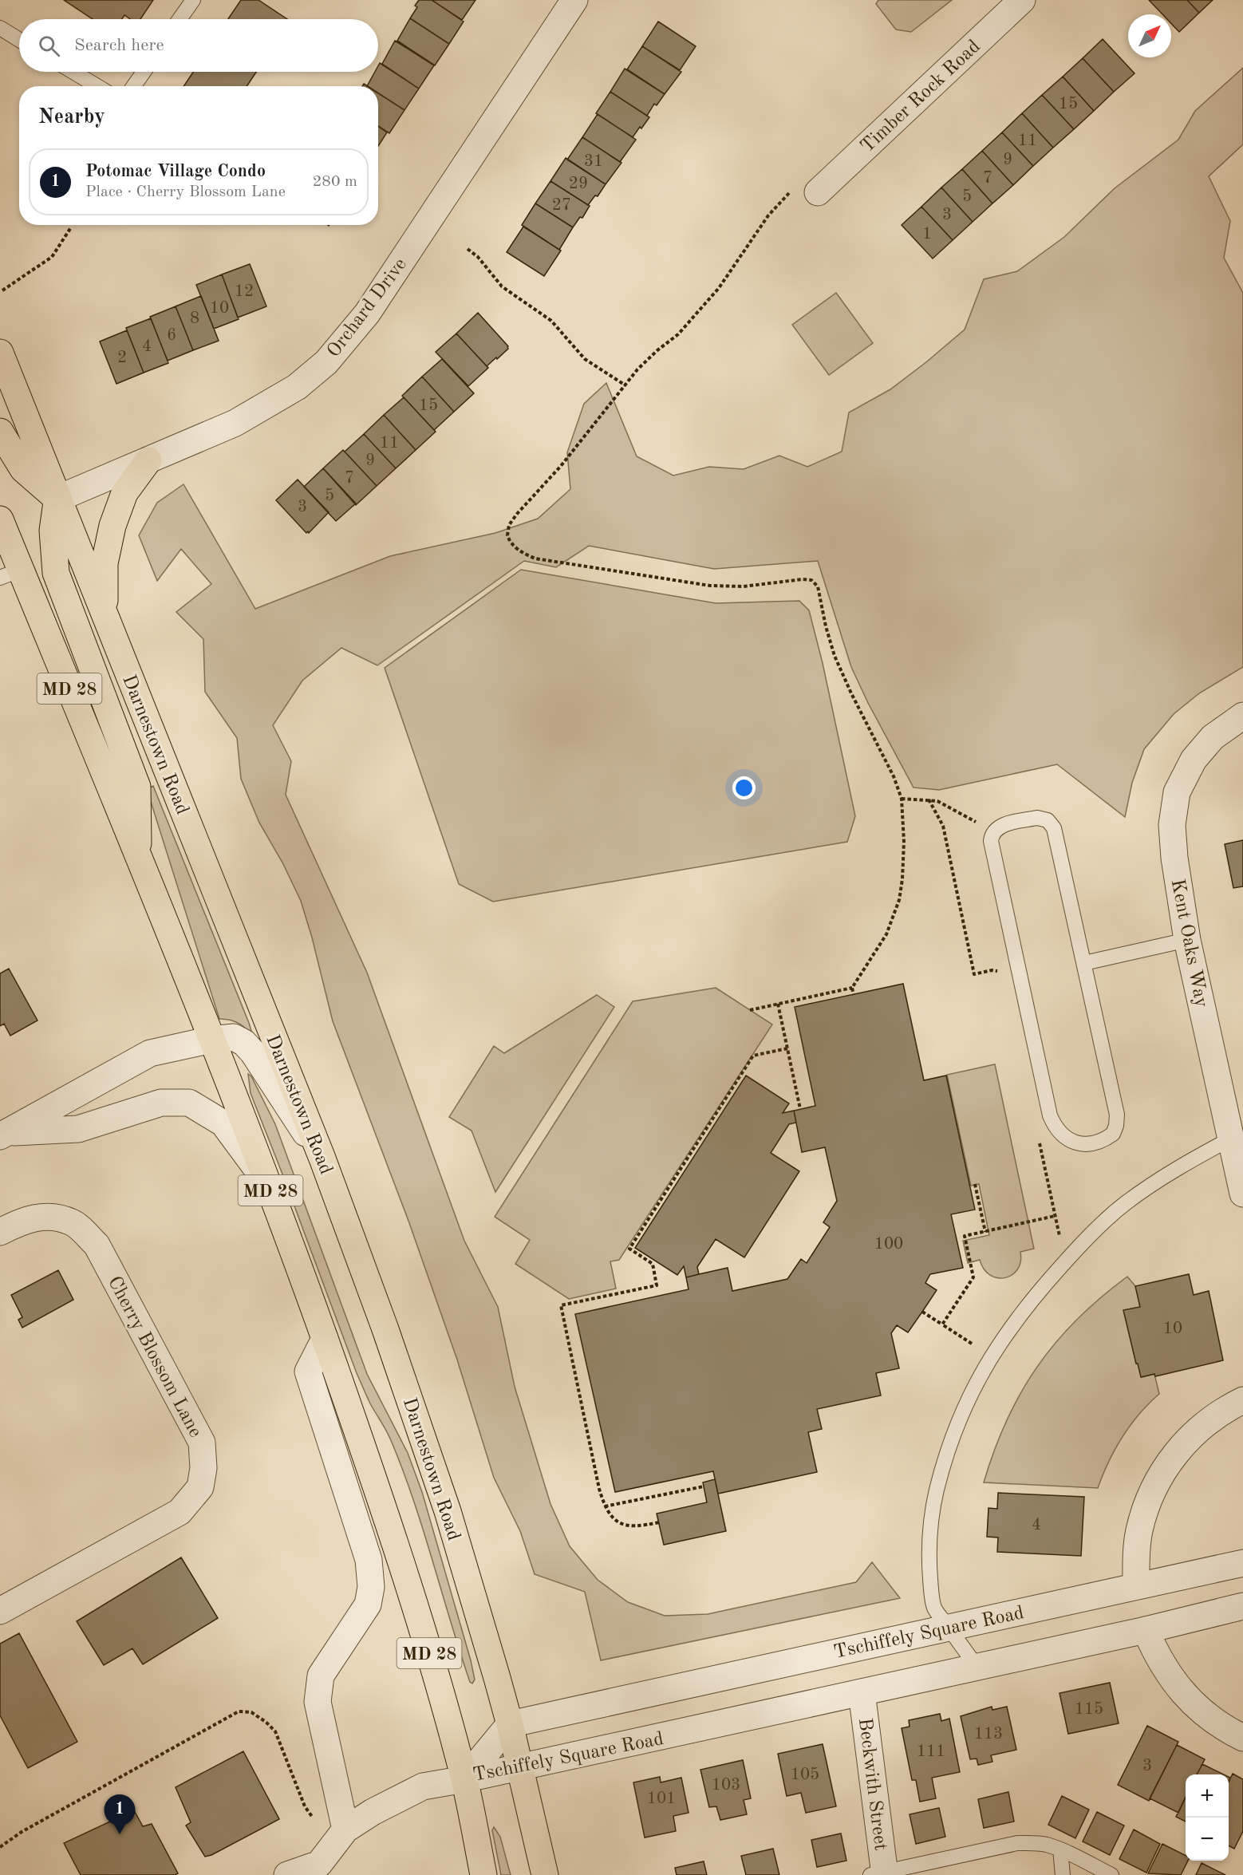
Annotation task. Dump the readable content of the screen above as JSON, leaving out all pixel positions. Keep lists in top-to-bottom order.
{
  "streets": {
    "main road": ["MD 28", "Darnestown Road"],
    "street": [
      "Timber Rock Road",
      "Orchard Drive",
      "Kent Oaks Way",
      "Cherry Blossom Lane",
      "Tschiffely Square Road",
      "Beckwith Street"
    ]
  },
  "crossings": [
    ["Orchard Drive", "Darnestown Road"],
    ["MD 28", "Tschiffely Square Road"],
    ["Darnestown Road", "Tschiffely Square Road"],
    ["Tschiffely Square Road", "Beckwith Street"]
  ],
  "house_numbers": [
    "15",
    "11",
    "9",
    "31",
    "7",
    "29",
    "5",
    "27",
    "3",
    "1",
    "12",
    "10",
    "8",
    "6",
    "4",
    "2",
    "15",
    "11",
    "9",
    "7",
    "5",
    "3",
    "100",
    "10",
    "4",
    "115",
    "113",
    "111",
    "3",
    "105",
    "103",
    "101"
  ],
  "north": "top right",
  "page": {
    "search": "Search here",
    "heading": "Nearby",
    "list": [
      {
        "mark": "1",
        "name": "Potomac Village Condo",
        "note": "Place · Cherry Blossom Lane",
        "value": "280 m"
      }
    ],
    "map_buttons": ["+", "−"],
    "pins": "1"
  }
}
